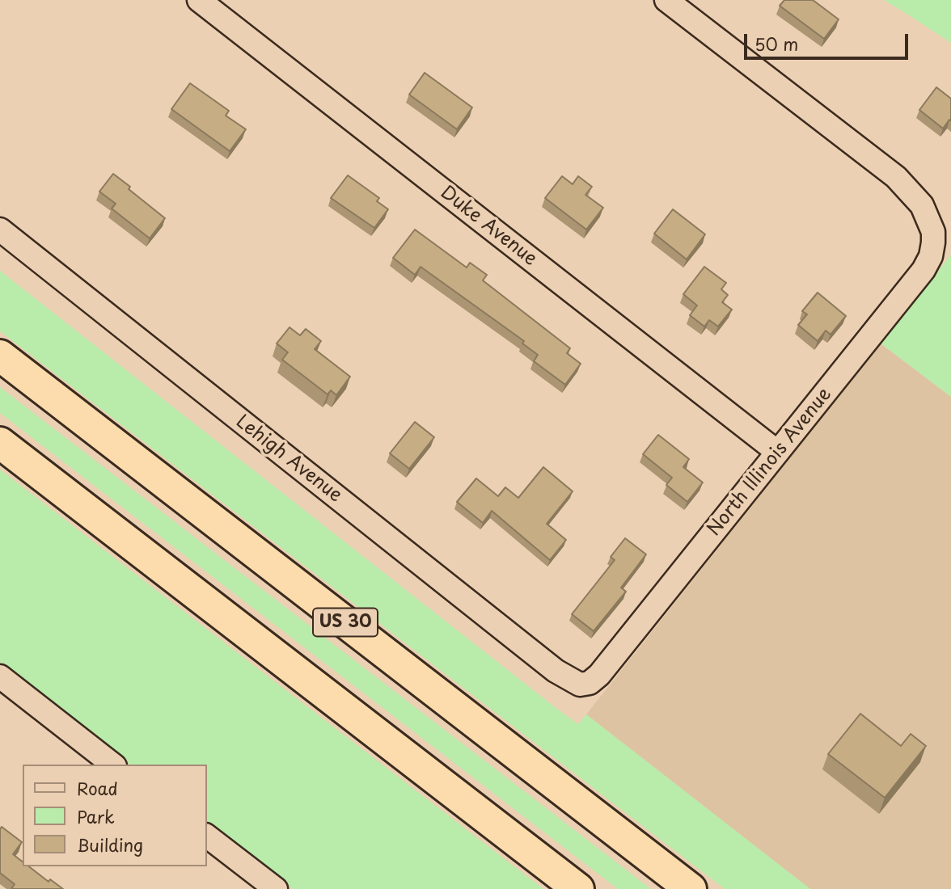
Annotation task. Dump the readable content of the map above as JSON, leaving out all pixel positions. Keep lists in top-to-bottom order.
{
  "streets": {
    "highway": ["US 30"],
    "street": ["Duke Avenue", "Lehigh Avenue", "North Illinois Avenue"]
  },
  "crossings": [
    ["Duke Avenue", "North Illinois Avenue"],
    ["Lehigh Avenue", "North Illinois Avenue"]
  ],
  "legend": ["Road", "Park", "Building"],
  "scale_bar": "50 m"
}
